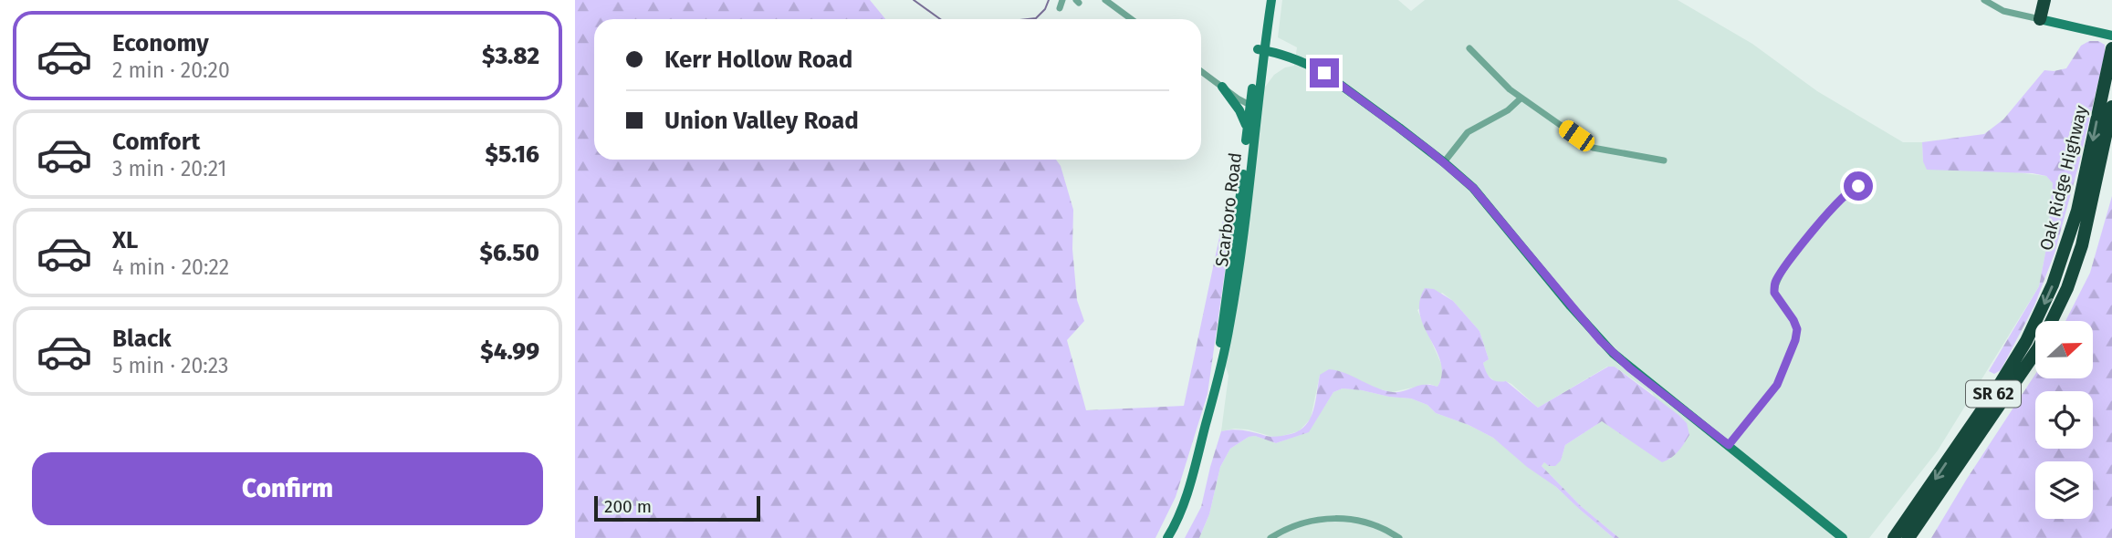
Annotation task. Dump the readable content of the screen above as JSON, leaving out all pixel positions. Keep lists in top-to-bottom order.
{
  "streets": {
    "highway": ["Oak Ridge Highway", "SR 62"],
    "main road": ["Scarboro Road"]
  },
  "scale_bar": "200 m",
  "north": "right",
  "page": {
    "list": [
      {
        "name": "Economy",
        "note": "2 min · 20:20",
        "value": "$3.82"
      },
      {
        "name": "Comfort",
        "note": "3 min · 20:21",
        "value": "$5.16"
      },
      {
        "name": "XL",
        "note": "4 min · 20:22",
        "value": "$6.50"
      },
      {
        "name": "Black",
        "note": "5 min · 20:23",
        "value": "$4.99"
      }
    ],
    "banner": ["Kerr Hollow Road", "Union Valley Road"],
    "buttons": "Confirm",
    "scale": "200 m"
  }
}
